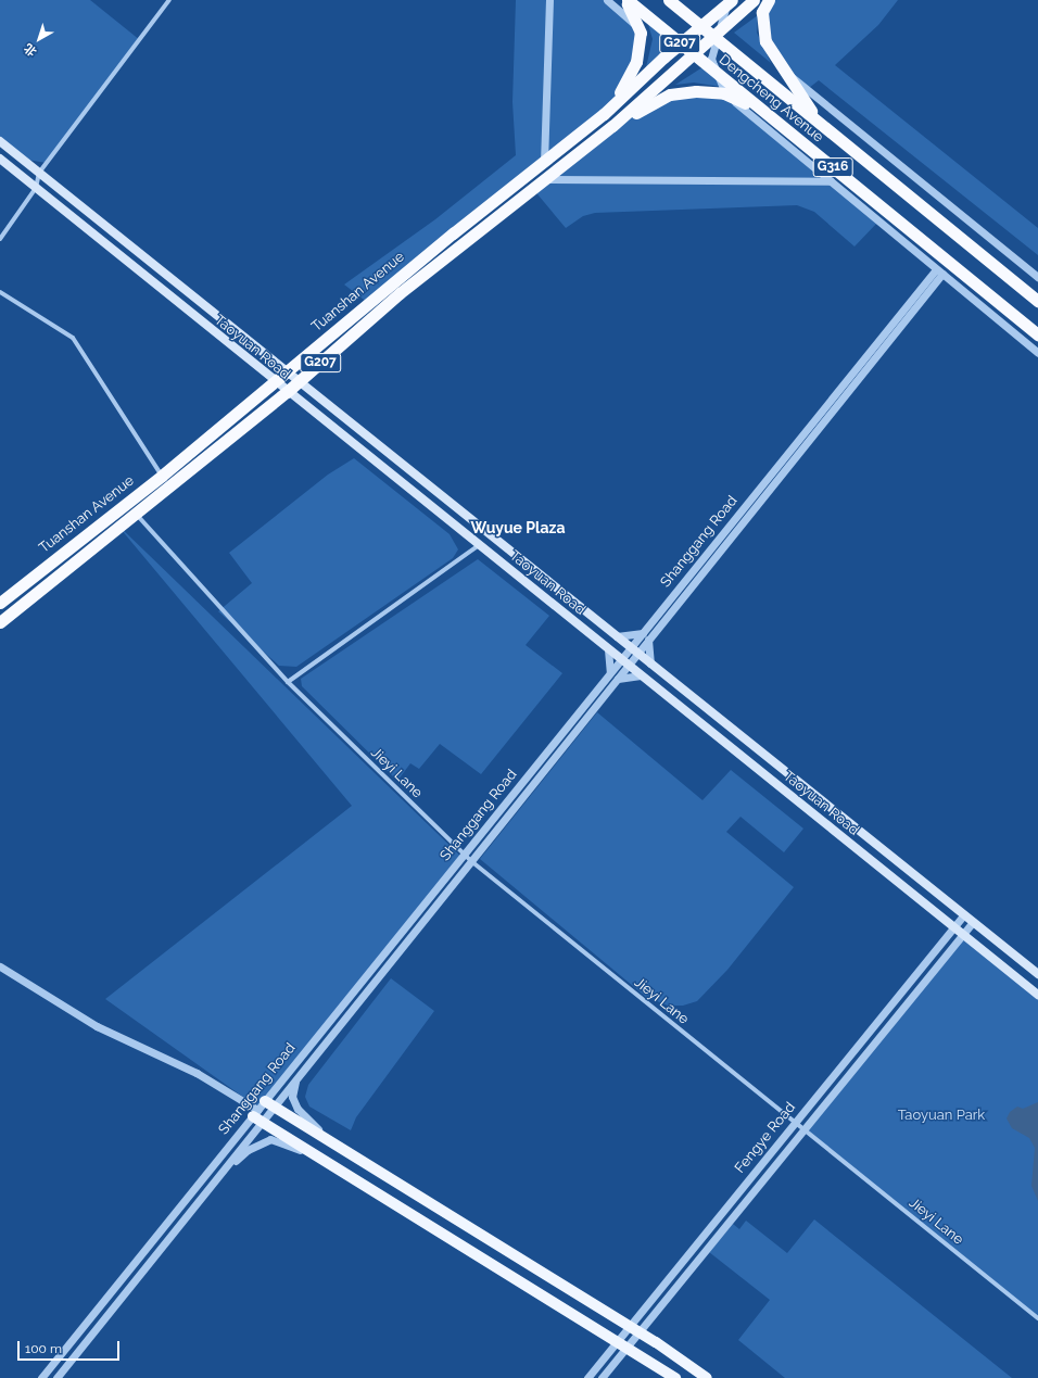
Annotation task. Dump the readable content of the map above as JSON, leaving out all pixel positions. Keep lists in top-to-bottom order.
{
  "streets": {
    "highway": [
      "G207",
      "Dengcheng Avenue",
      "G316",
      "Tuanshan Avenue"
    ],
    "main road": ["Taoyuan Road"],
    "street": ["Shanggang Road", "Jieyi Lane", "Fengye Road"]
  },
  "crossings": [
    ["G207", "Dengcheng Avenue"],
    ["G207", "Tuanshan Avenue"],
    ["Dengcheng Avenue", "Tuanshan Avenue"],
    ["Tuanshan Avenue", "Taoyuan Road"],
    ["Tuanshan Avenue", "Jieyi Lane"],
    ["Taoyuan Road", "Shanggang Road"],
    ["Taoyuan Road", "Fengye Road"],
    ["Shanggang Road", "Jieyi Lane"],
    ["Jieyi Lane", "Fengye Road"]
  ],
  "districts": ["Wuyue Plaza"],
  "parks": ["Taoyuan Park"],
  "scale_bar": "100 m",
  "north": "bottom left"
}
